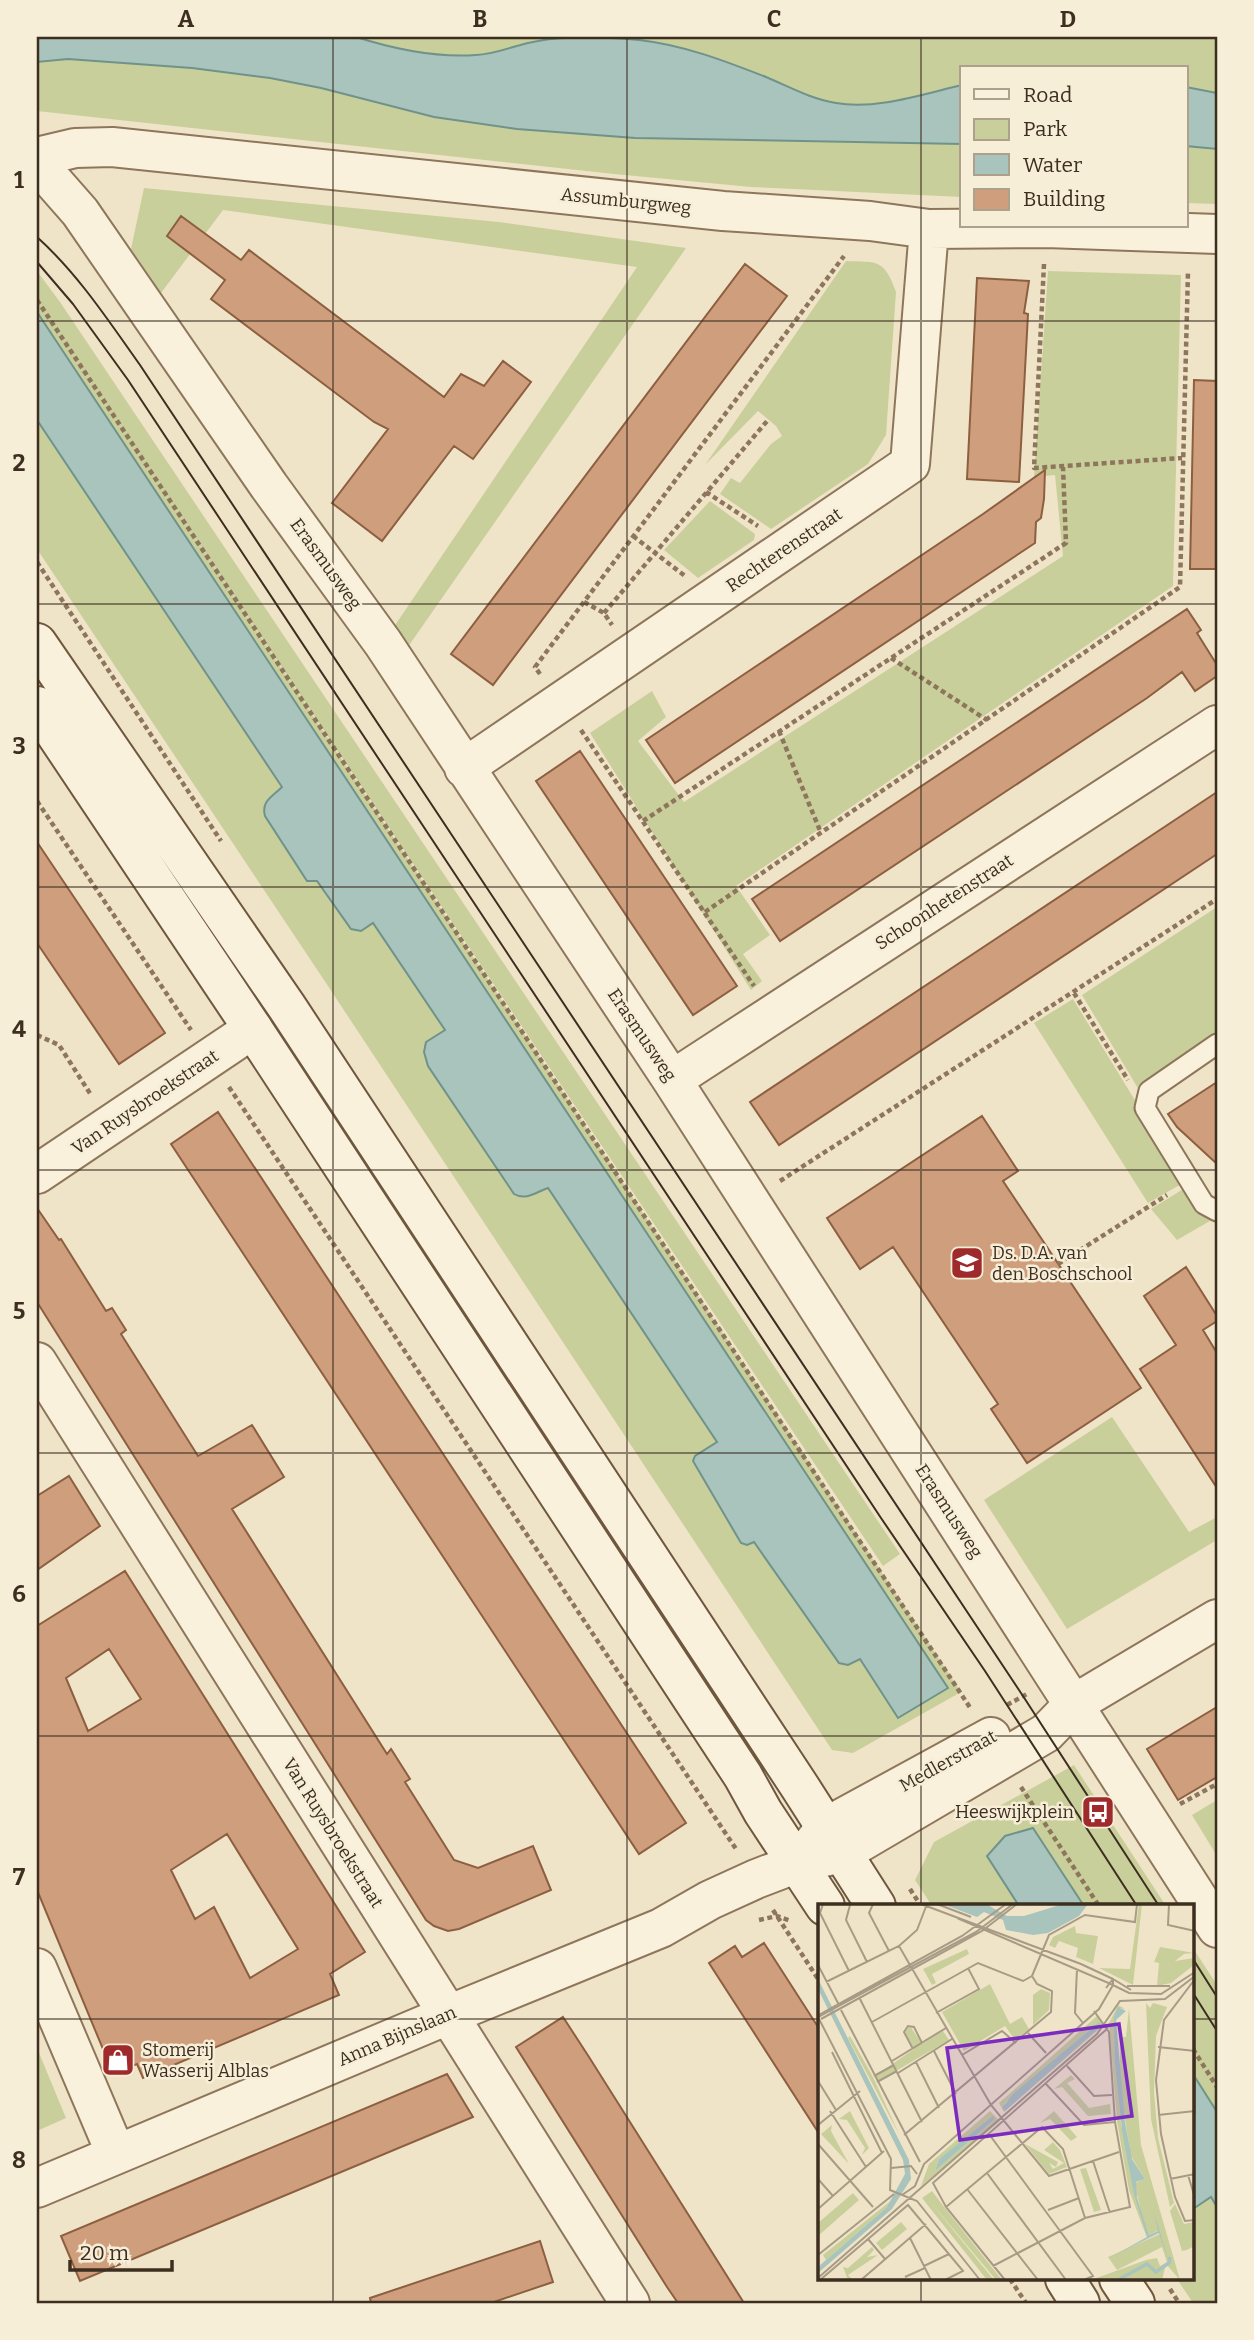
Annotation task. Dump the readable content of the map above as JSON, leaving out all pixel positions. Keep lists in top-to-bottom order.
{
  "streets": {
    "street": [
      "Assumburgweg",
      "Rechterenstraat",
      "Erasmusweg",
      "Schoonhetenstraat",
      "Van Ruysbroekstraat",
      "Medlerstraat",
      "Anna Bijnslaan"
    ]
  },
  "crossings": [
    ["Assumburgweg", "Rechterenstraat"],
    ["Rechterenstraat", "Erasmusweg"],
    ["Erasmusweg", "Schoonhetenstraat"],
    ["Erasmusweg", "Medlerstraat"],
    ["Van Ruysbroekstraat", "Anna Bijnslaan"],
    ["Medlerstraat", "Anna Bijnslaan"]
  ],
  "places": {
    "school or university": ["Ds. D.A. van den Boschschool"],
    "bus stop": ["Heeswijkplein"],
    "shop": ["Stomerij Wasserij Alblas"]
  },
  "legend": [
    "Road",
    "Park",
    "Water",
    "Building"
  ],
  "scale_bar": "20 m",
  "grid": {
    "columns": [
      "A",
      "B",
      "C",
      "D"
    ],
    "rows": [
      "1",
      "2",
      "3",
      "4",
      "5",
      "6",
      "7",
      "8"
    ]
  }
}
